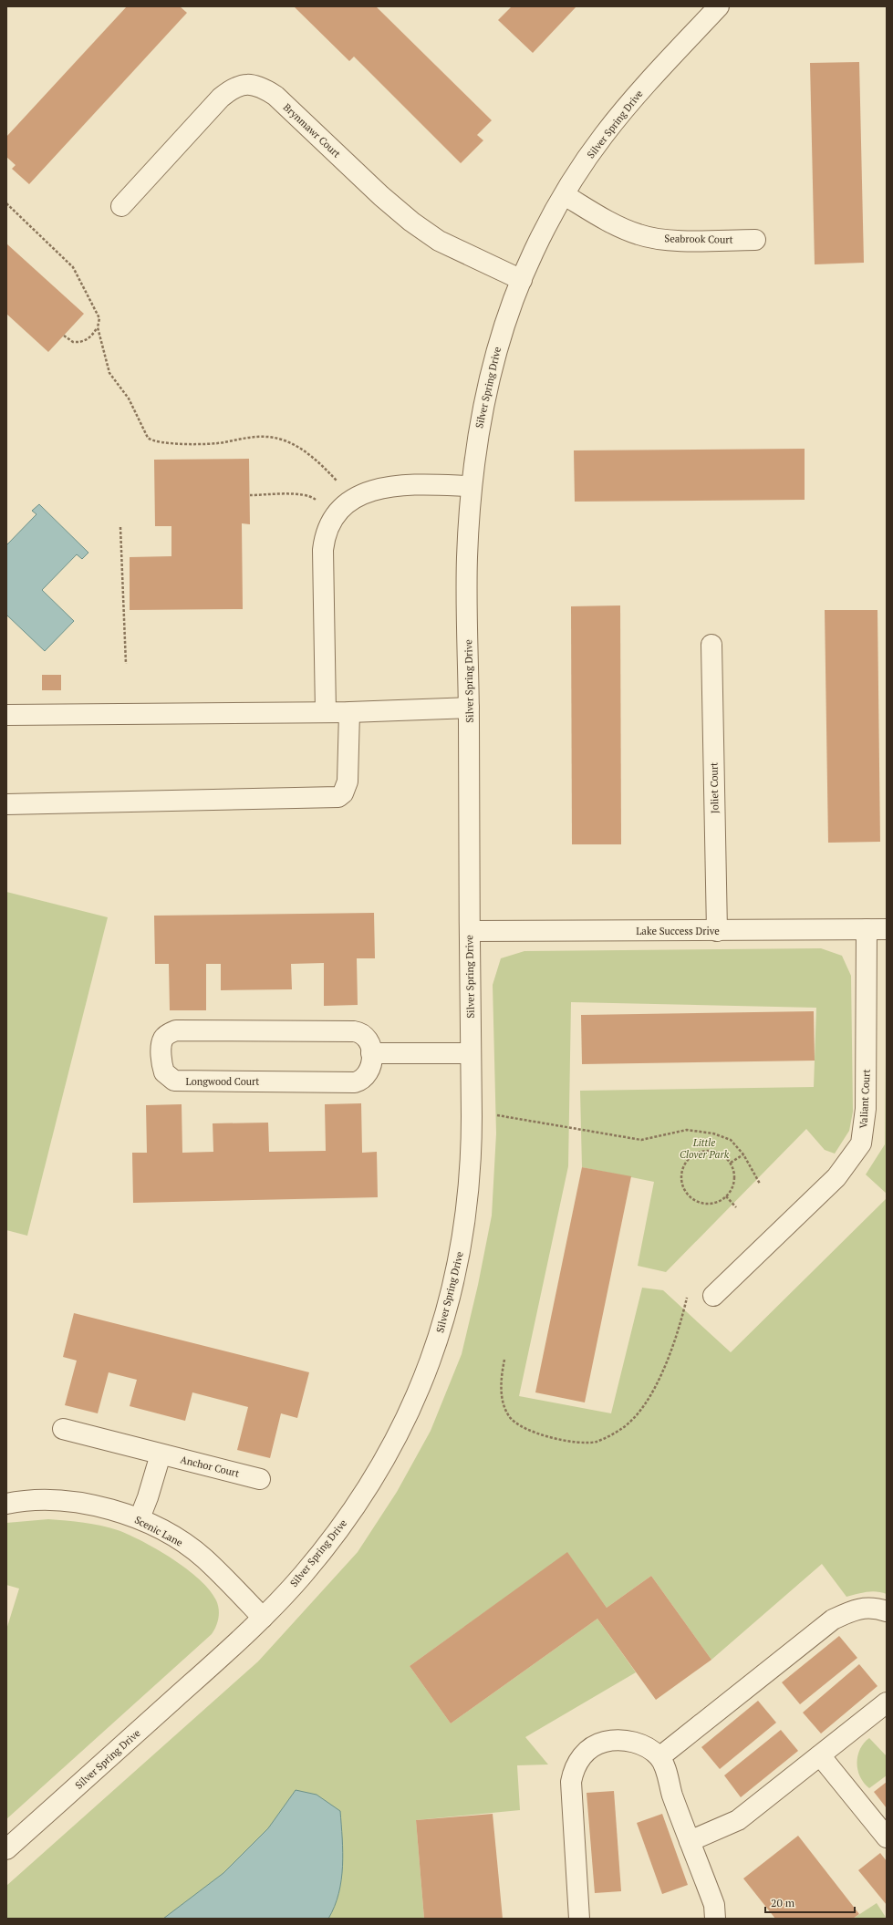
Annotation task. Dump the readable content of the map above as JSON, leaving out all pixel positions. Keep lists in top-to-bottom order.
{
  "streets": {
    "street": [
      "Silver Spring Drive",
      "Brynmawr Court",
      "Seabrook Court",
      "Joliet Court",
      "Lake Success Drive",
      "Longwood Court",
      "Valiant Court",
      "Anchor Court",
      "Scenic Lane"
    ]
  },
  "crossings": [
    ["Silver Spring Drive", "Brynmawr Court"],
    ["Silver Spring Drive", "Seabrook Court"],
    ["Silver Spring Drive", "Lake Success Drive"],
    ["Silver Spring Drive", "Scenic Lane"],
    ["Joliet Court", "Lake Success Drive"],
    ["Lake Success Drive", "Valiant Court"]
  ],
  "parks": ["Little Clover Park"],
  "scale_bar": "20 m"
}
